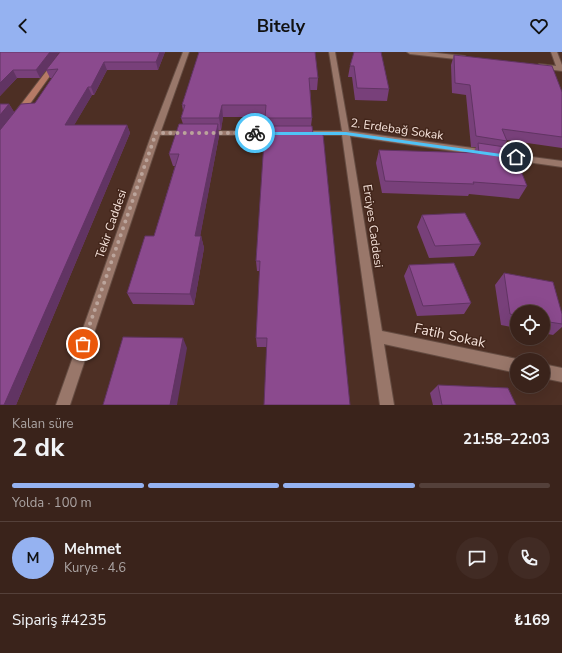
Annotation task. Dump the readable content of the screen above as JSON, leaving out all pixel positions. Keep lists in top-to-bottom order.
{
  "streets": {
    "street": [
      "2. Erdebağ Sokak",
      "Tekir Caddesi",
      "Erciyes Caddesi",
      "Fatih Sokak"
    ]
  },
  "crossings": [
    ["2. Erdebağ Sokak", "Tekir Caddesi"],
    ["2. Erdebağ Sokak", "Erciyes Caddesi"],
    ["Erciyes Caddesi", "Fatih Sokak"]
  ],
  "page": {
    "header": "Bitely",
    "heading": ["2 dk", "Kalan süre", "21:58–22:03"],
    "panel": [
      "Mehmet",
      "Kurye · 4.6",
      "Sipariş #4235",
      "₺169"
    ],
    "bar": "Yolda · 100 m",
    "round": "M"
  }
}
